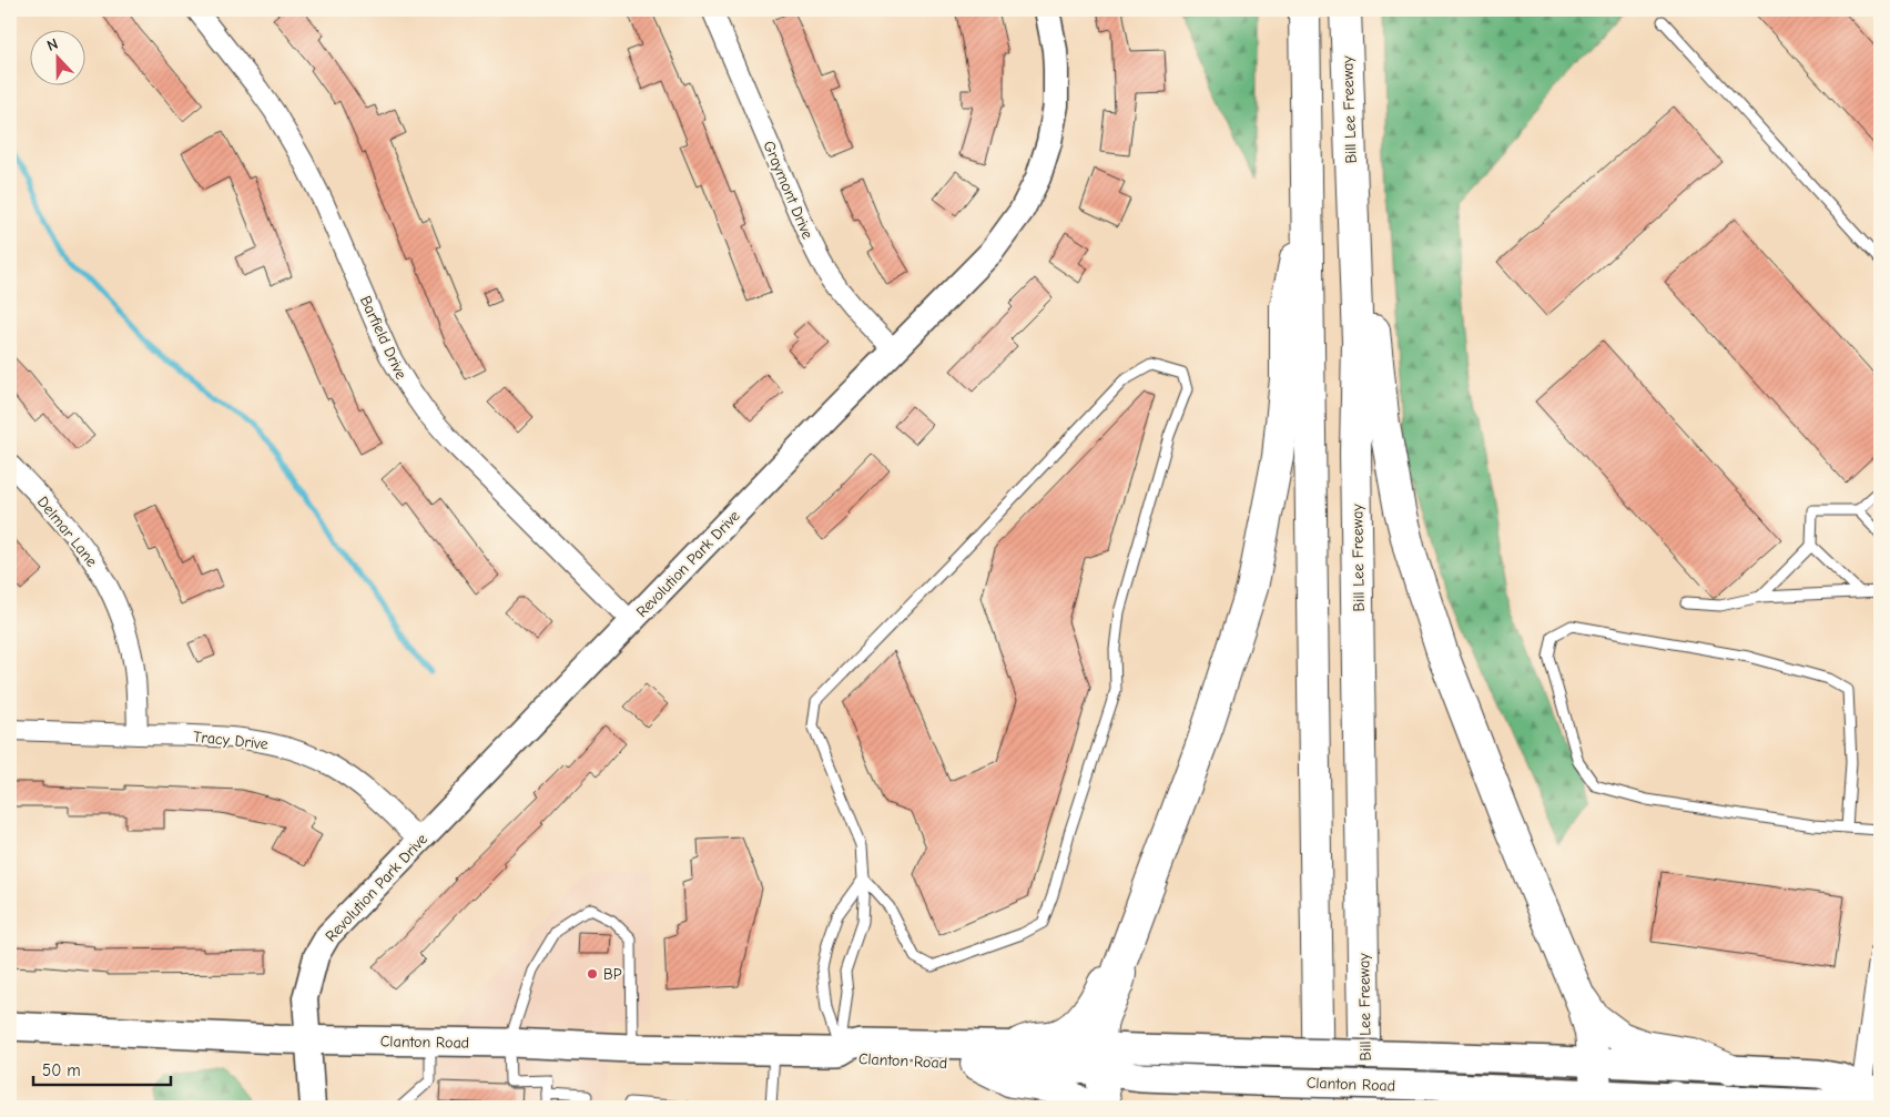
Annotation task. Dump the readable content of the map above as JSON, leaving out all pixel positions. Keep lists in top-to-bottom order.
{
  "streets": {
    "highway": ["Bill Lee Freeway"],
    "main road": ["Clanton Road"],
    "street": [
      "Graymont Drive",
      "Barfield Drive",
      "Delmar Lane",
      "Revolution Park Drive",
      "Tracy Drive"
    ]
  },
  "crossings": [
    ["Graymont Drive", "Revolution Park Drive"],
    ["Barfield Drive", "Revolution Park Drive"],
    ["Delmar Lane", "Tracy Drive"],
    ["Revolution Park Drive", "Tracy Drive"],
    ["Revolution Park Drive", "Clanton Road"]
  ],
  "places": ["BP"],
  "scale_bar": "50 m",
  "north": "top"
}
